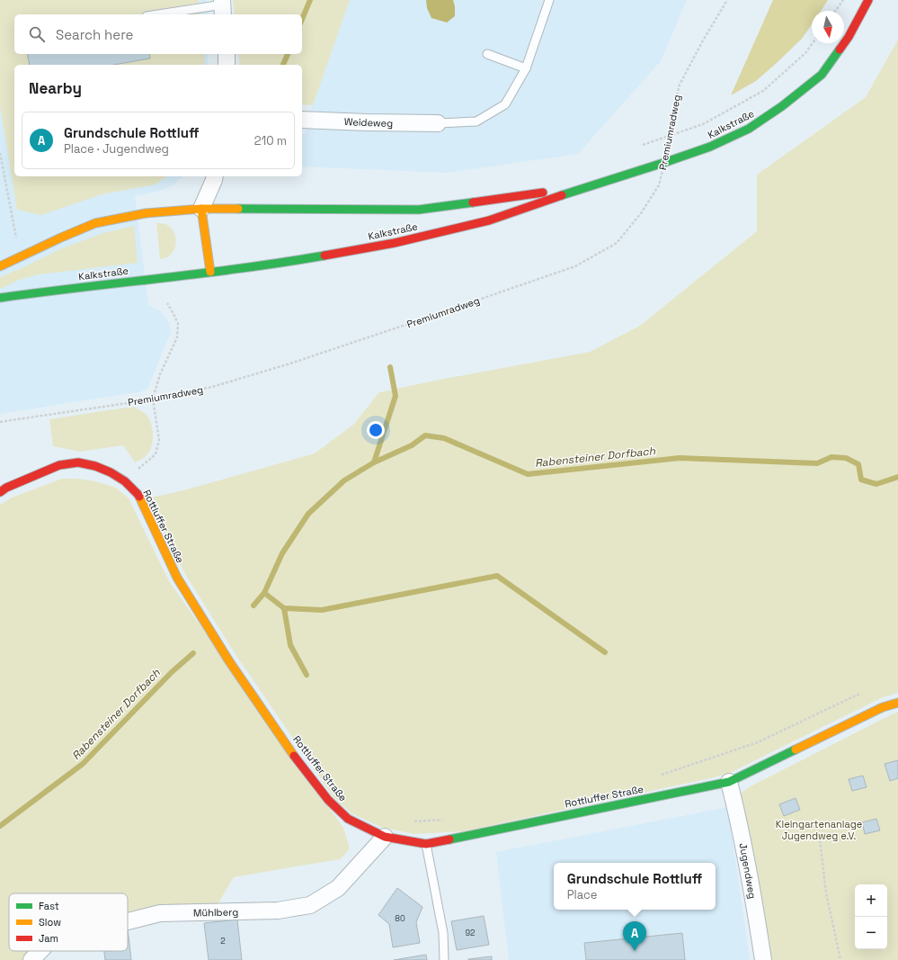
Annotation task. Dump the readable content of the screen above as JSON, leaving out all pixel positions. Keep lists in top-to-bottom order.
{
  "streets": {
    "main road": ["Kalkstraße", "Rottluffer Straße"],
    "street": ["Weideweg", "Jugendweg", "Mühlberg"],
    "path": ["Premiumradweg"]
  },
  "crossings": [
    ["Rottluffer Straße", "Jugendweg"],
    ["Rottluffer Straße", "Mühlberg"]
  ],
  "water": ["Rabensteiner Dorfbach"],
  "parks": ["Kleingartenanlage Jugendweg e.V."],
  "house_numbers": ["80", "92", "2"],
  "legend": ["Fast", "Slow", "Jam"],
  "north": "bottom",
  "page": {
    "search": "Search here",
    "heading": "Nearby",
    "list": [
      {
        "mark": "A",
        "name": "Grundschule Rottluff",
        "note": "Place · Jugendweg",
        "value": "210 m"
      }
    ],
    "popup": ["Grundschule Rottluff", "Place"],
    "map_buttons": ["+", "−"],
    "pins": "A"
  }
}
